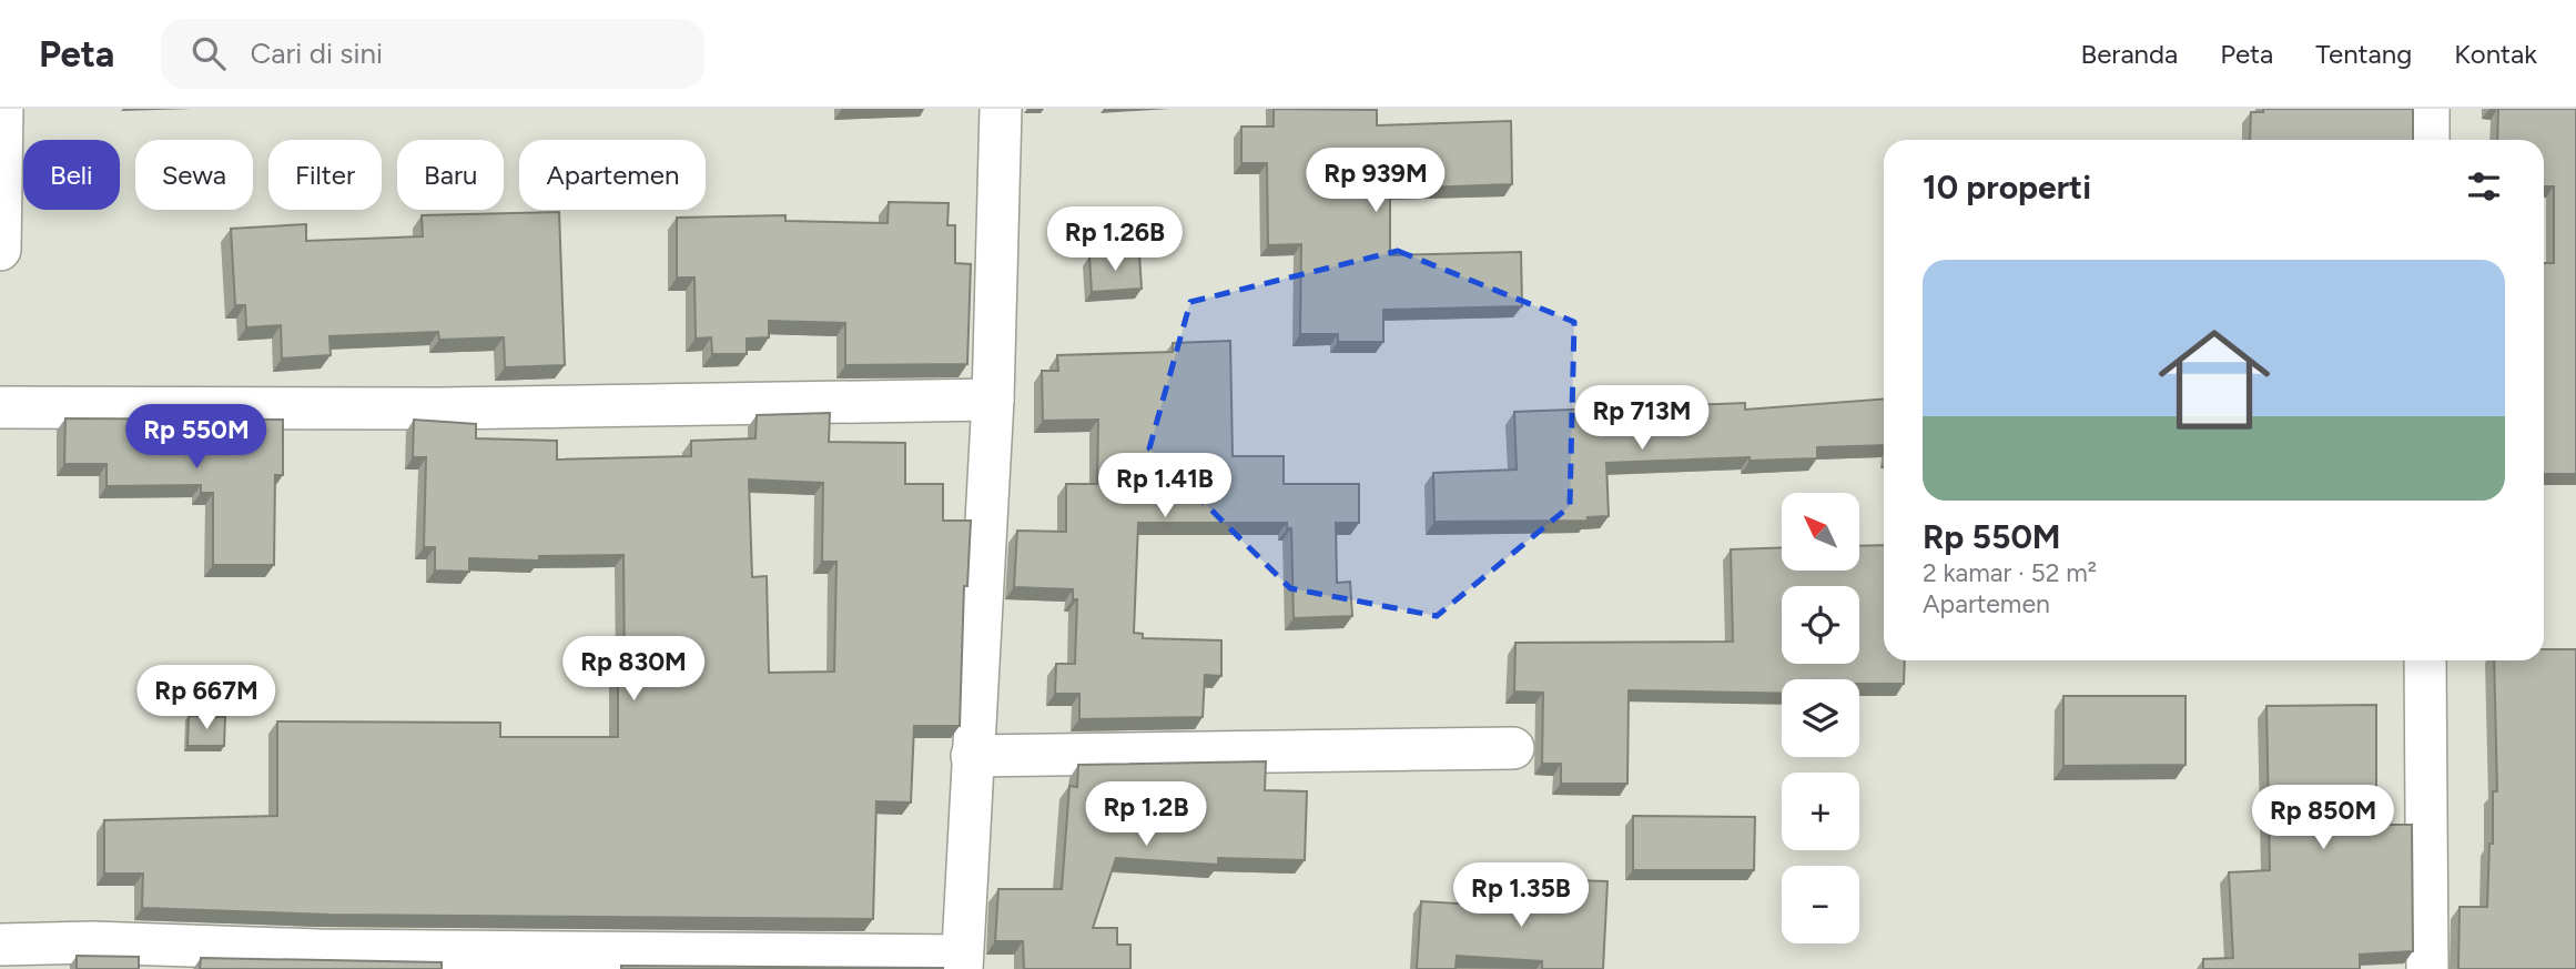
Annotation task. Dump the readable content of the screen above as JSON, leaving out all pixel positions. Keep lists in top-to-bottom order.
{
  "north": "top left",
  "page": {
    "header": "Peta",
    "search": "Cari di sini",
    "nav": [
      "Beranda",
      "Peta",
      "Tentang",
      "Kontak"
    ],
    "chip": [
      "Beli",
      "Sewa",
      "Filter",
      "Baru",
      "Apartemen"
    ],
    "heading": "10 properti",
    "price": [
      "Rp 939M",
      "Rp 1.26B",
      "Rp 713M",
      "Rp 550M",
      "Rp 1.41B",
      "Rp 830M",
      "Rp 667M",
      "Rp 1.2B",
      "Rp 850M",
      "Rp 1.35B"
    ],
    "list": [
      {
        "name": "Rp 550M",
        "note": "2 kamar · 52 m² · Apartemen"
      }
    ],
    "map_buttons": ["+", "−"]
  }
}
